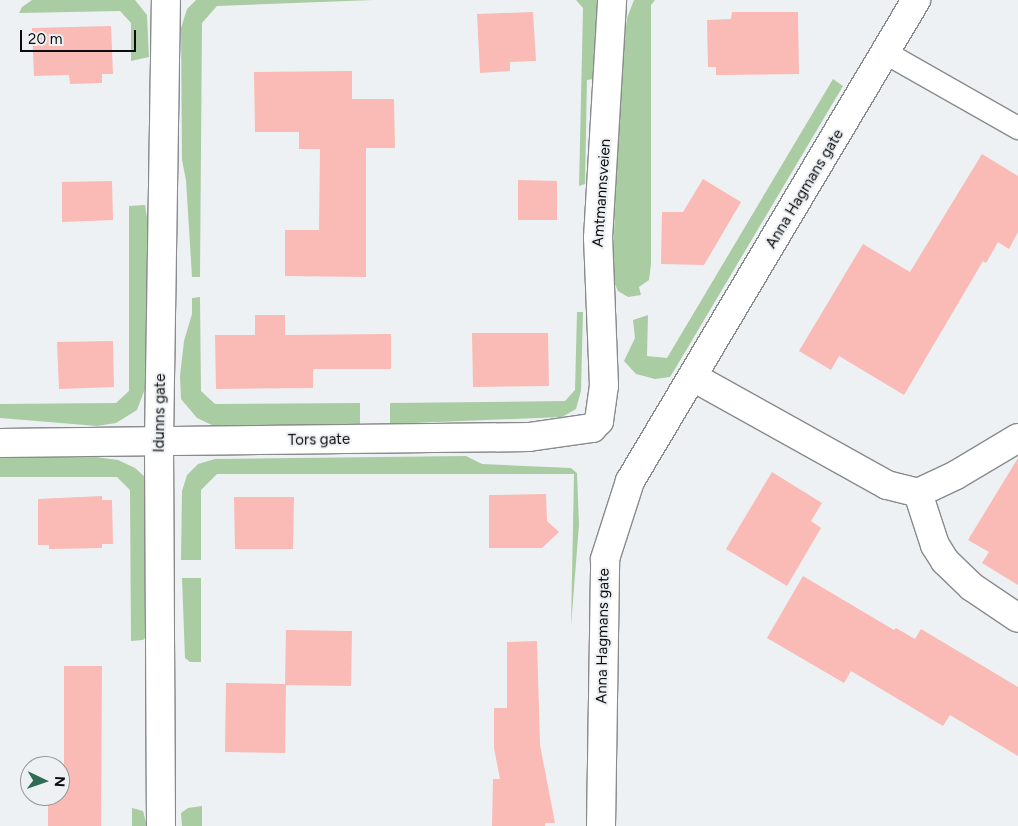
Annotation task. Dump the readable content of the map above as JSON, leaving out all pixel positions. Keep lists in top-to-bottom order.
{
  "streets": {
    "street": [
      "Anna Hagmans gate",
      "Amtmannsveien",
      "Idunns gate",
      "Tors gate"
    ]
  },
  "crossings": [
    ["Amtmannsveien", "Tors gate"],
    ["Idunns gate", "Tors gate"]
  ],
  "scale_bar": "20 m",
  "north": "right"
}
